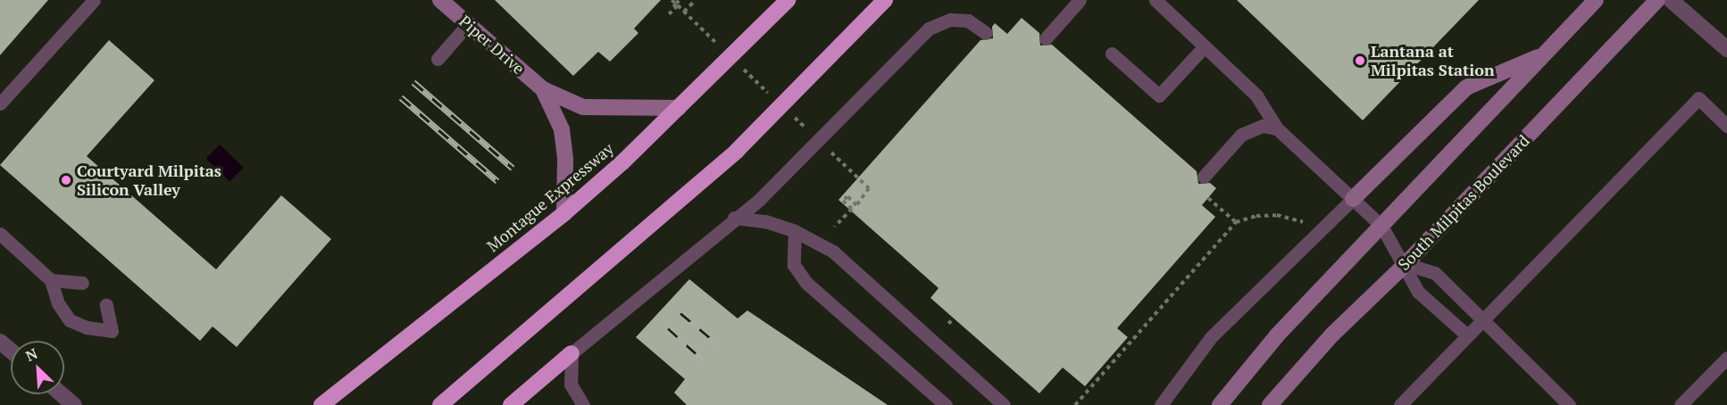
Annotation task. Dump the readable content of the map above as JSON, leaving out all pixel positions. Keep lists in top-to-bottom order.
{
  "streets": {
    "highway": ["Montague Expressway"],
    "street": ["Piper Drive", "South Milpitas Boulevard"]
  },
  "crossings": [
    ["Piper Drive", "Montague Expressway"]
  ],
  "places": ["Lantana at Milpitas Station", "Courtyard Milpitas Silicon Valley"],
  "north": "top left"
}
